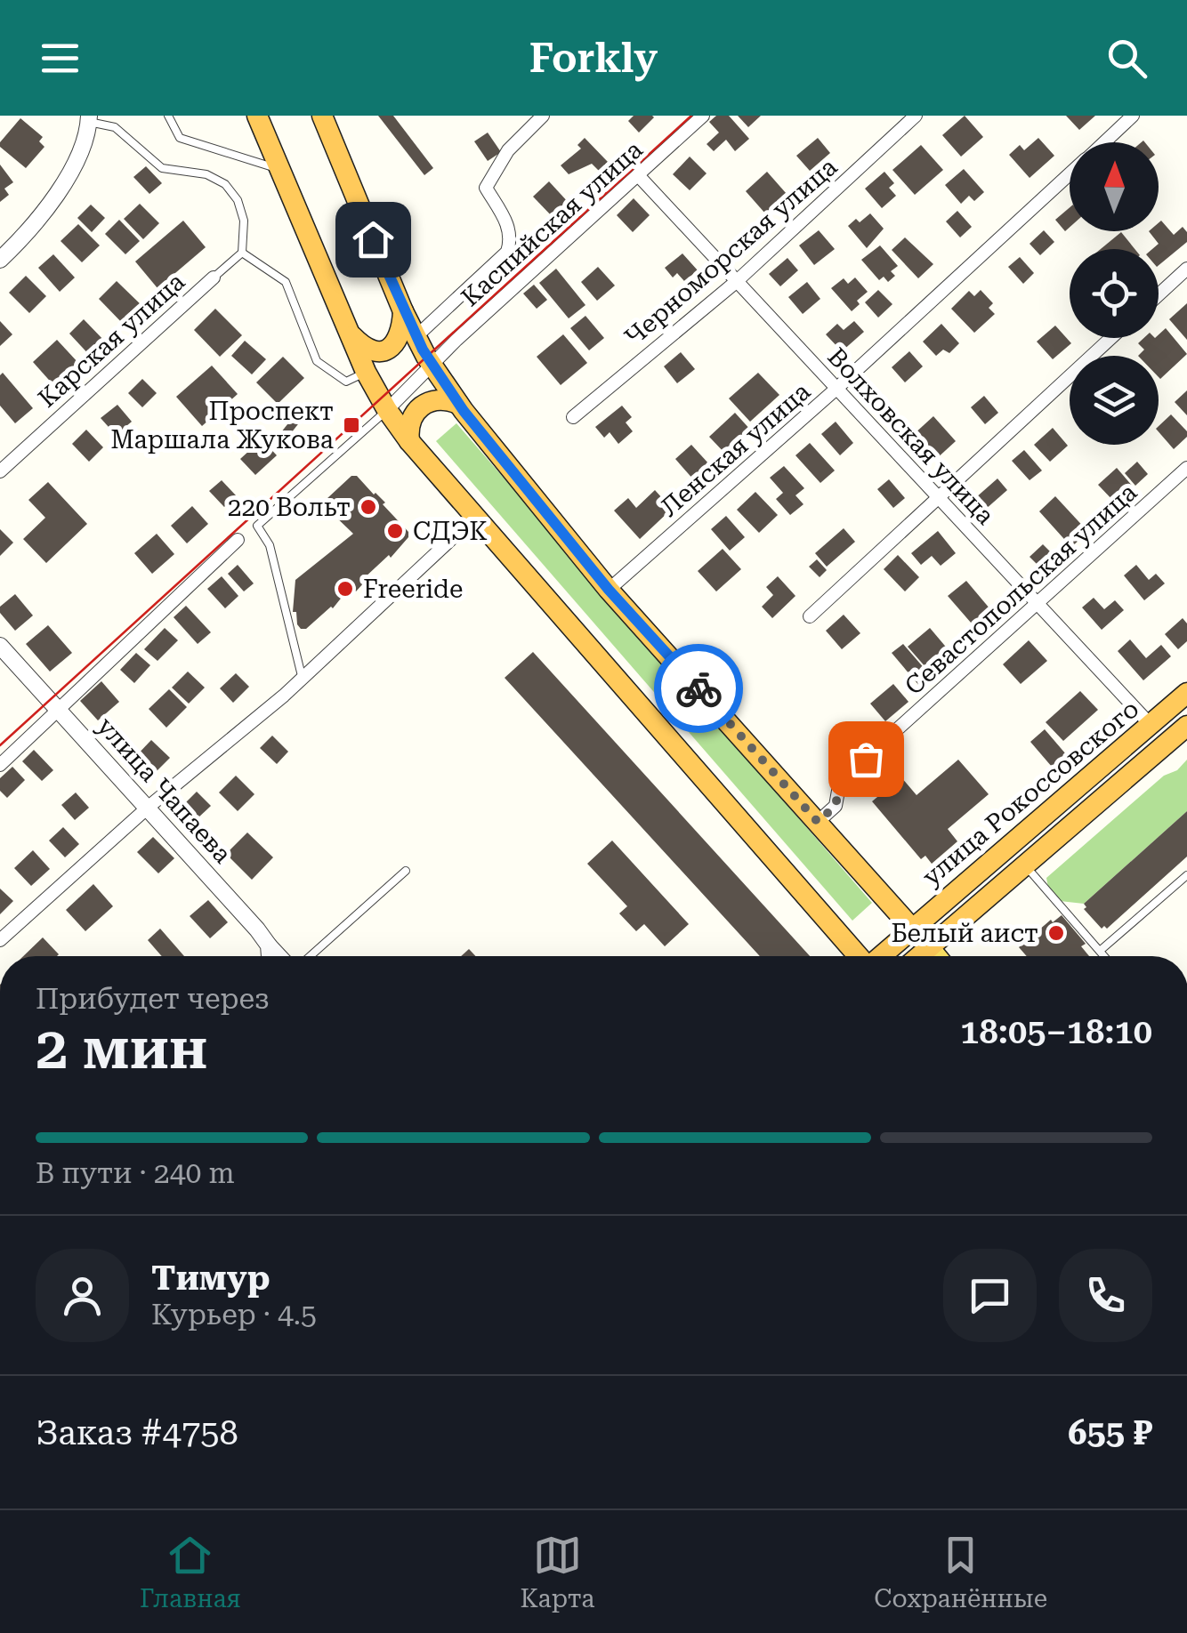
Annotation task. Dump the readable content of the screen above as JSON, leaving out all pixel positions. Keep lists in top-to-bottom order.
{
  "streets": {
    "highway": ["улица Рокоссовского"],
    "street": [
      "Каспийская улица",
      "Черноморская улица",
      "Карская улица",
      "Волховская улица",
      "Ленская улица",
      "Севастопольская улица",
      "улица Чапаева"
    ]
  },
  "crossings": [
    ["Каспийская улица", "Волховская улица"],
    ["Черноморская улица", "Волховская улица"],
    ["Волховская улица", "Ленская улица"],
    ["Волховская улица", "Севастопольская улица"],
    ["Волховская улица", "улица Рокоссовского"]
  ],
  "places": {
    "transit": ["Проспект Маршала Жукова"],
    "other": [
      "220 Вольт",
      "СДЭК",
      "Freeride",
      "Белый аист"
    ]
  },
  "north": "top",
  "page": {
    "header": "Forkly",
    "heading": ["2 мин", "Прибудет через", "18:05–18:10"],
    "panel": [
      "Тимур",
      "Курьер · 4.5",
      "Заказ #4758",
      "655 ₽"
    ],
    "bar": "В пути · 240 m",
    "tabs": ["Главная", "Карта", "Сохранённые"]
  }
}
